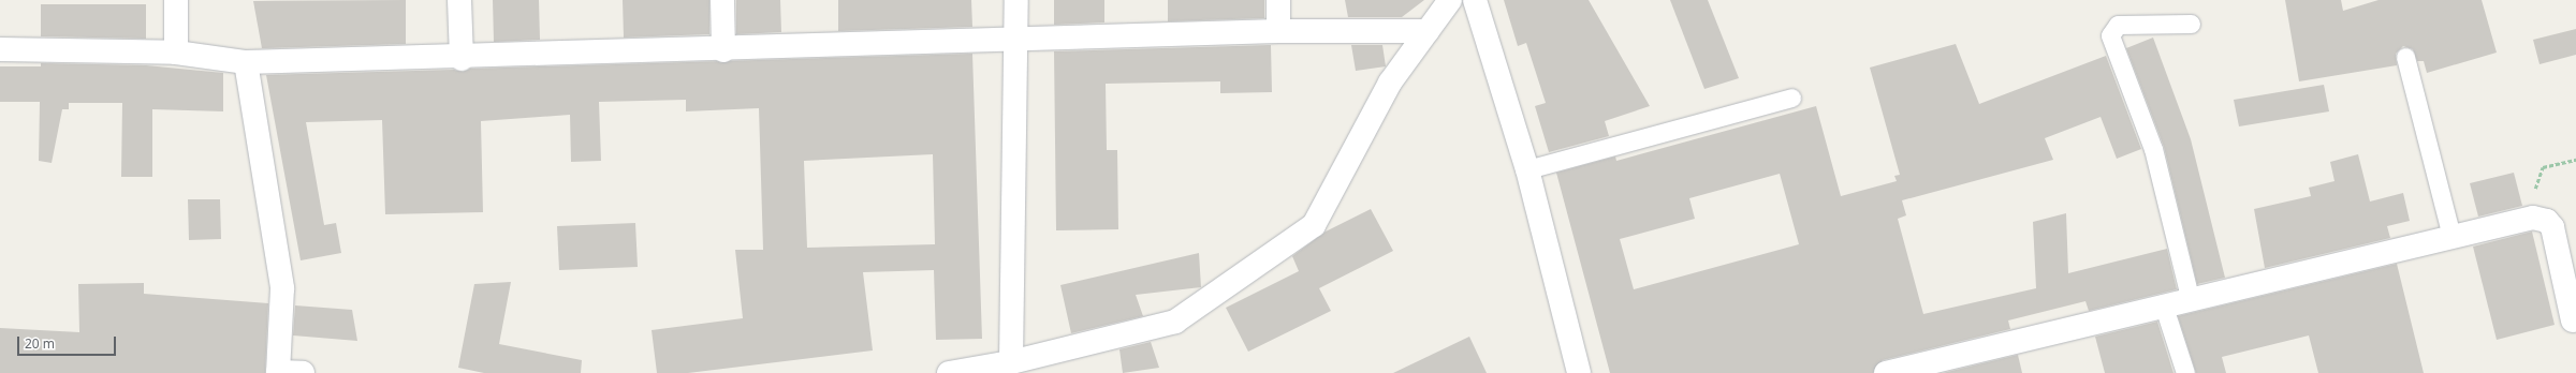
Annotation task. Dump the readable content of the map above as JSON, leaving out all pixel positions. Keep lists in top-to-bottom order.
{
  "scale_bar": "20 m"
}
